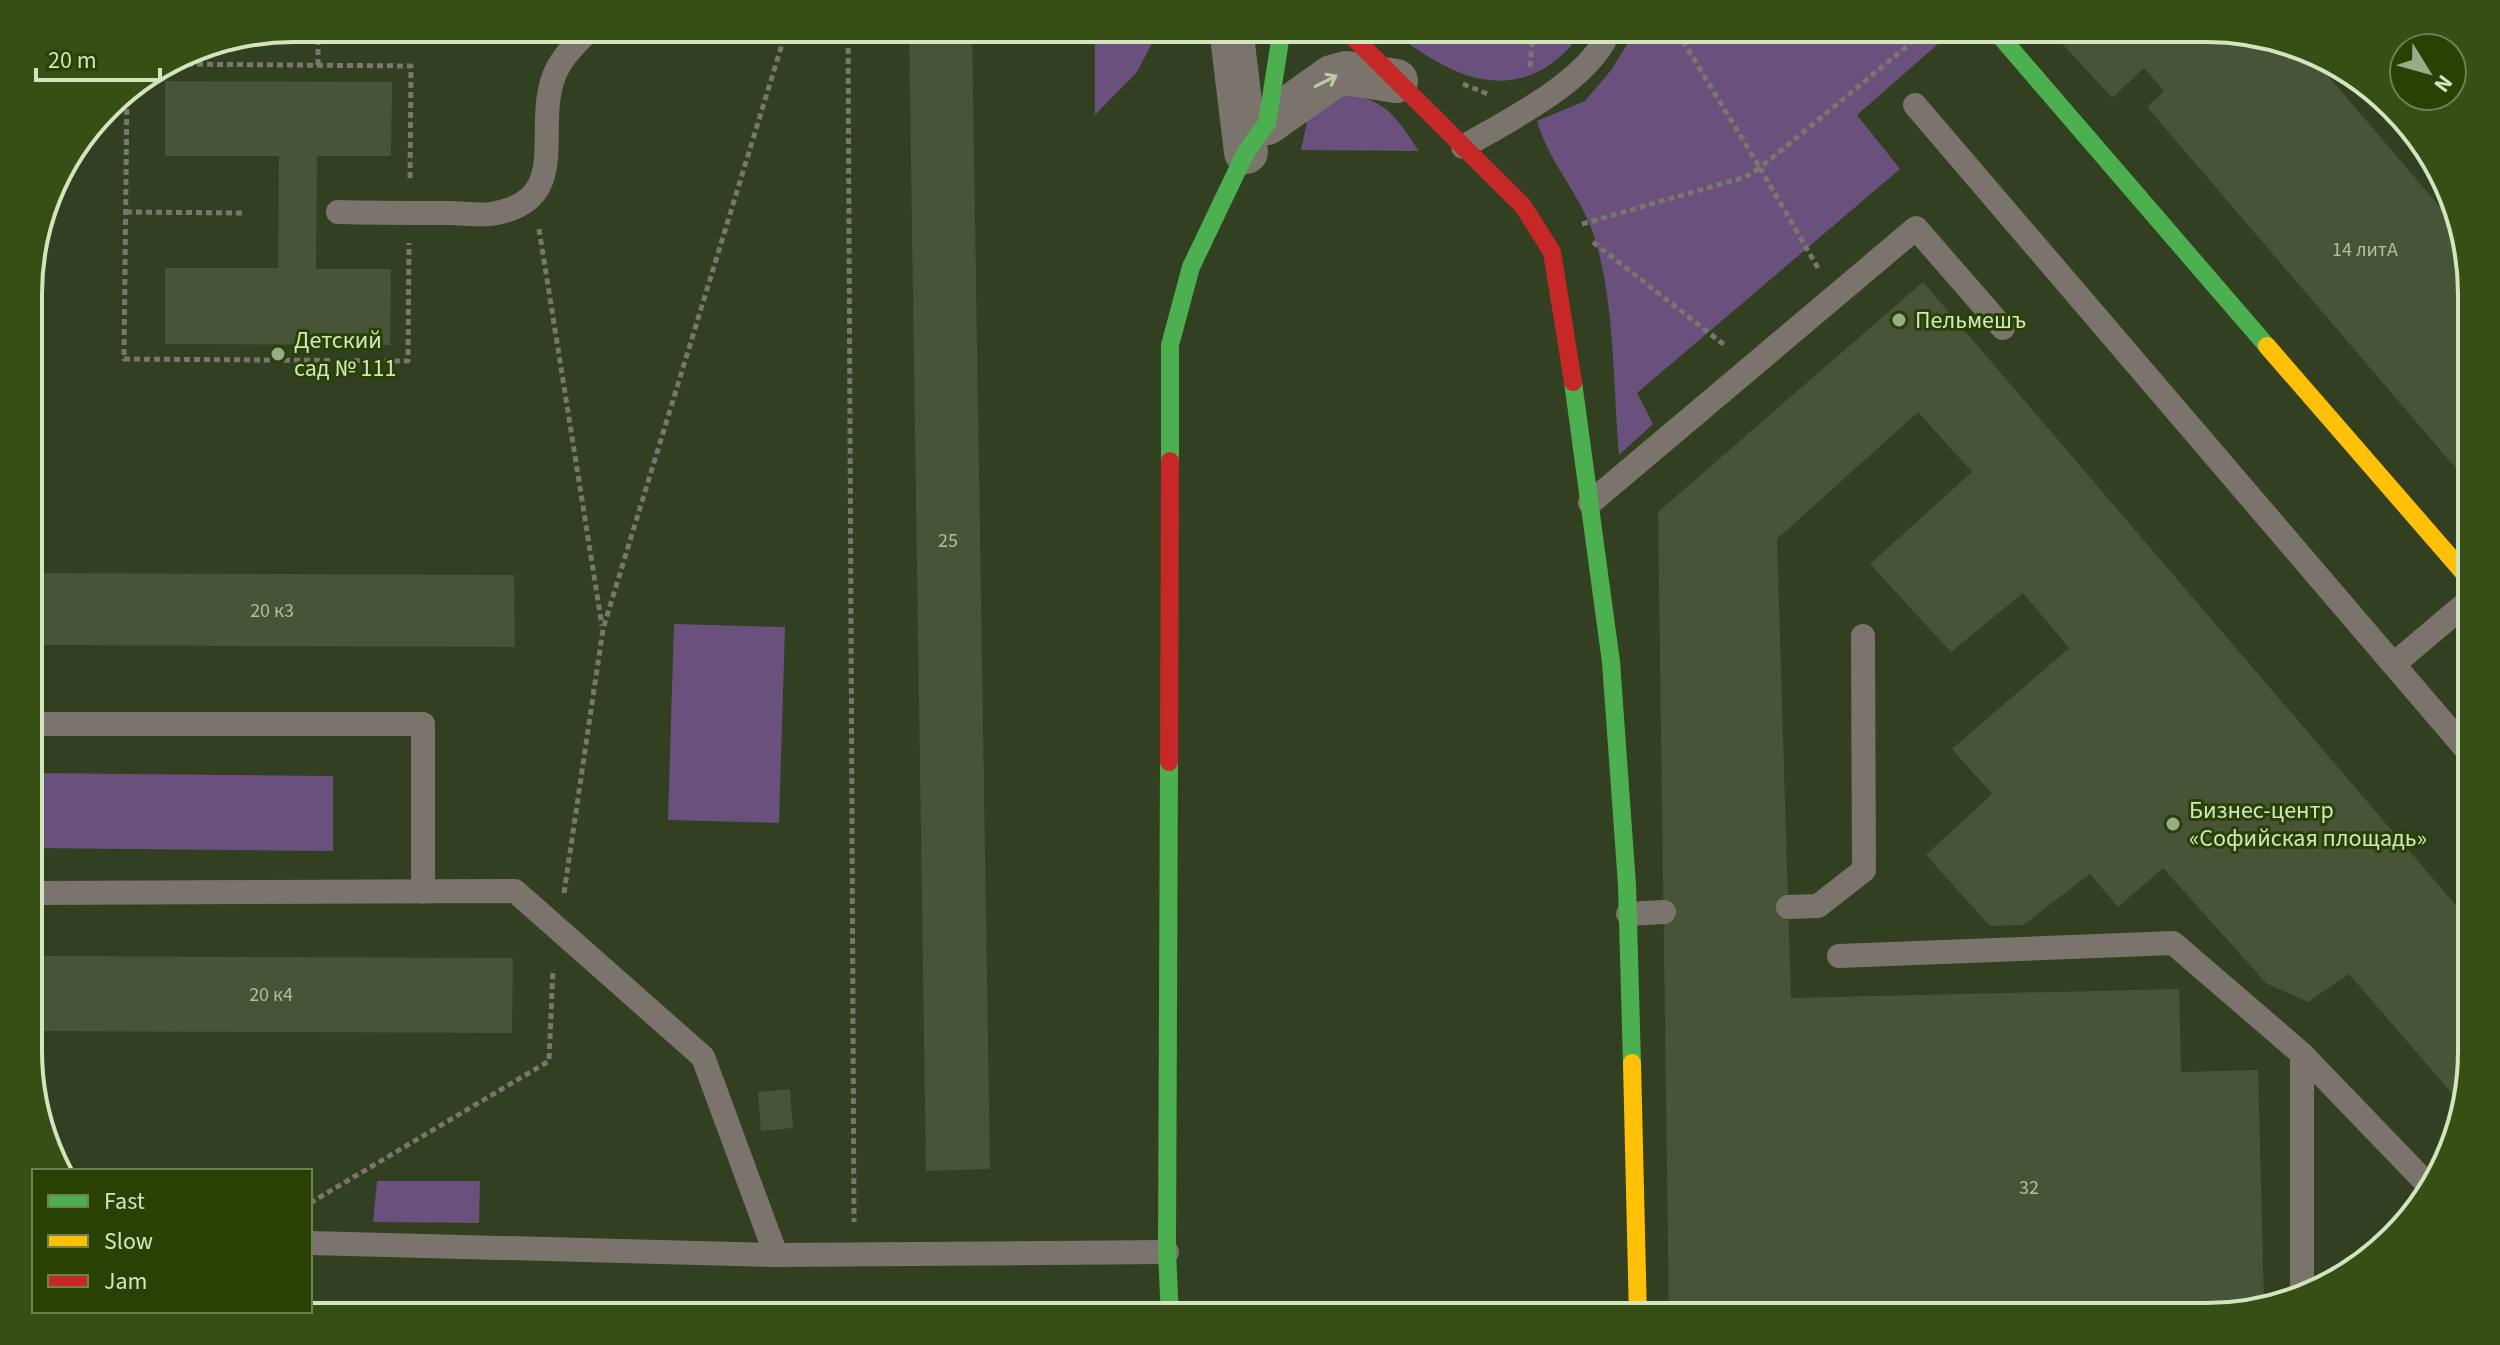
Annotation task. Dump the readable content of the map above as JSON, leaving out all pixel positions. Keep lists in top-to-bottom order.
{
  "places": ["Пельмешъ", "Детский сад № 111", "Бизнес-центр «Софийская площадь»"],
  "house_numbers": [
    "14 литА",
    "25",
    "20 к3",
    "20 к4",
    "32"
  ],
  "legend": ["Fast", "Slow", "Jam"],
  "scale_bar": "20 m",
  "north": "bottom right"
}
